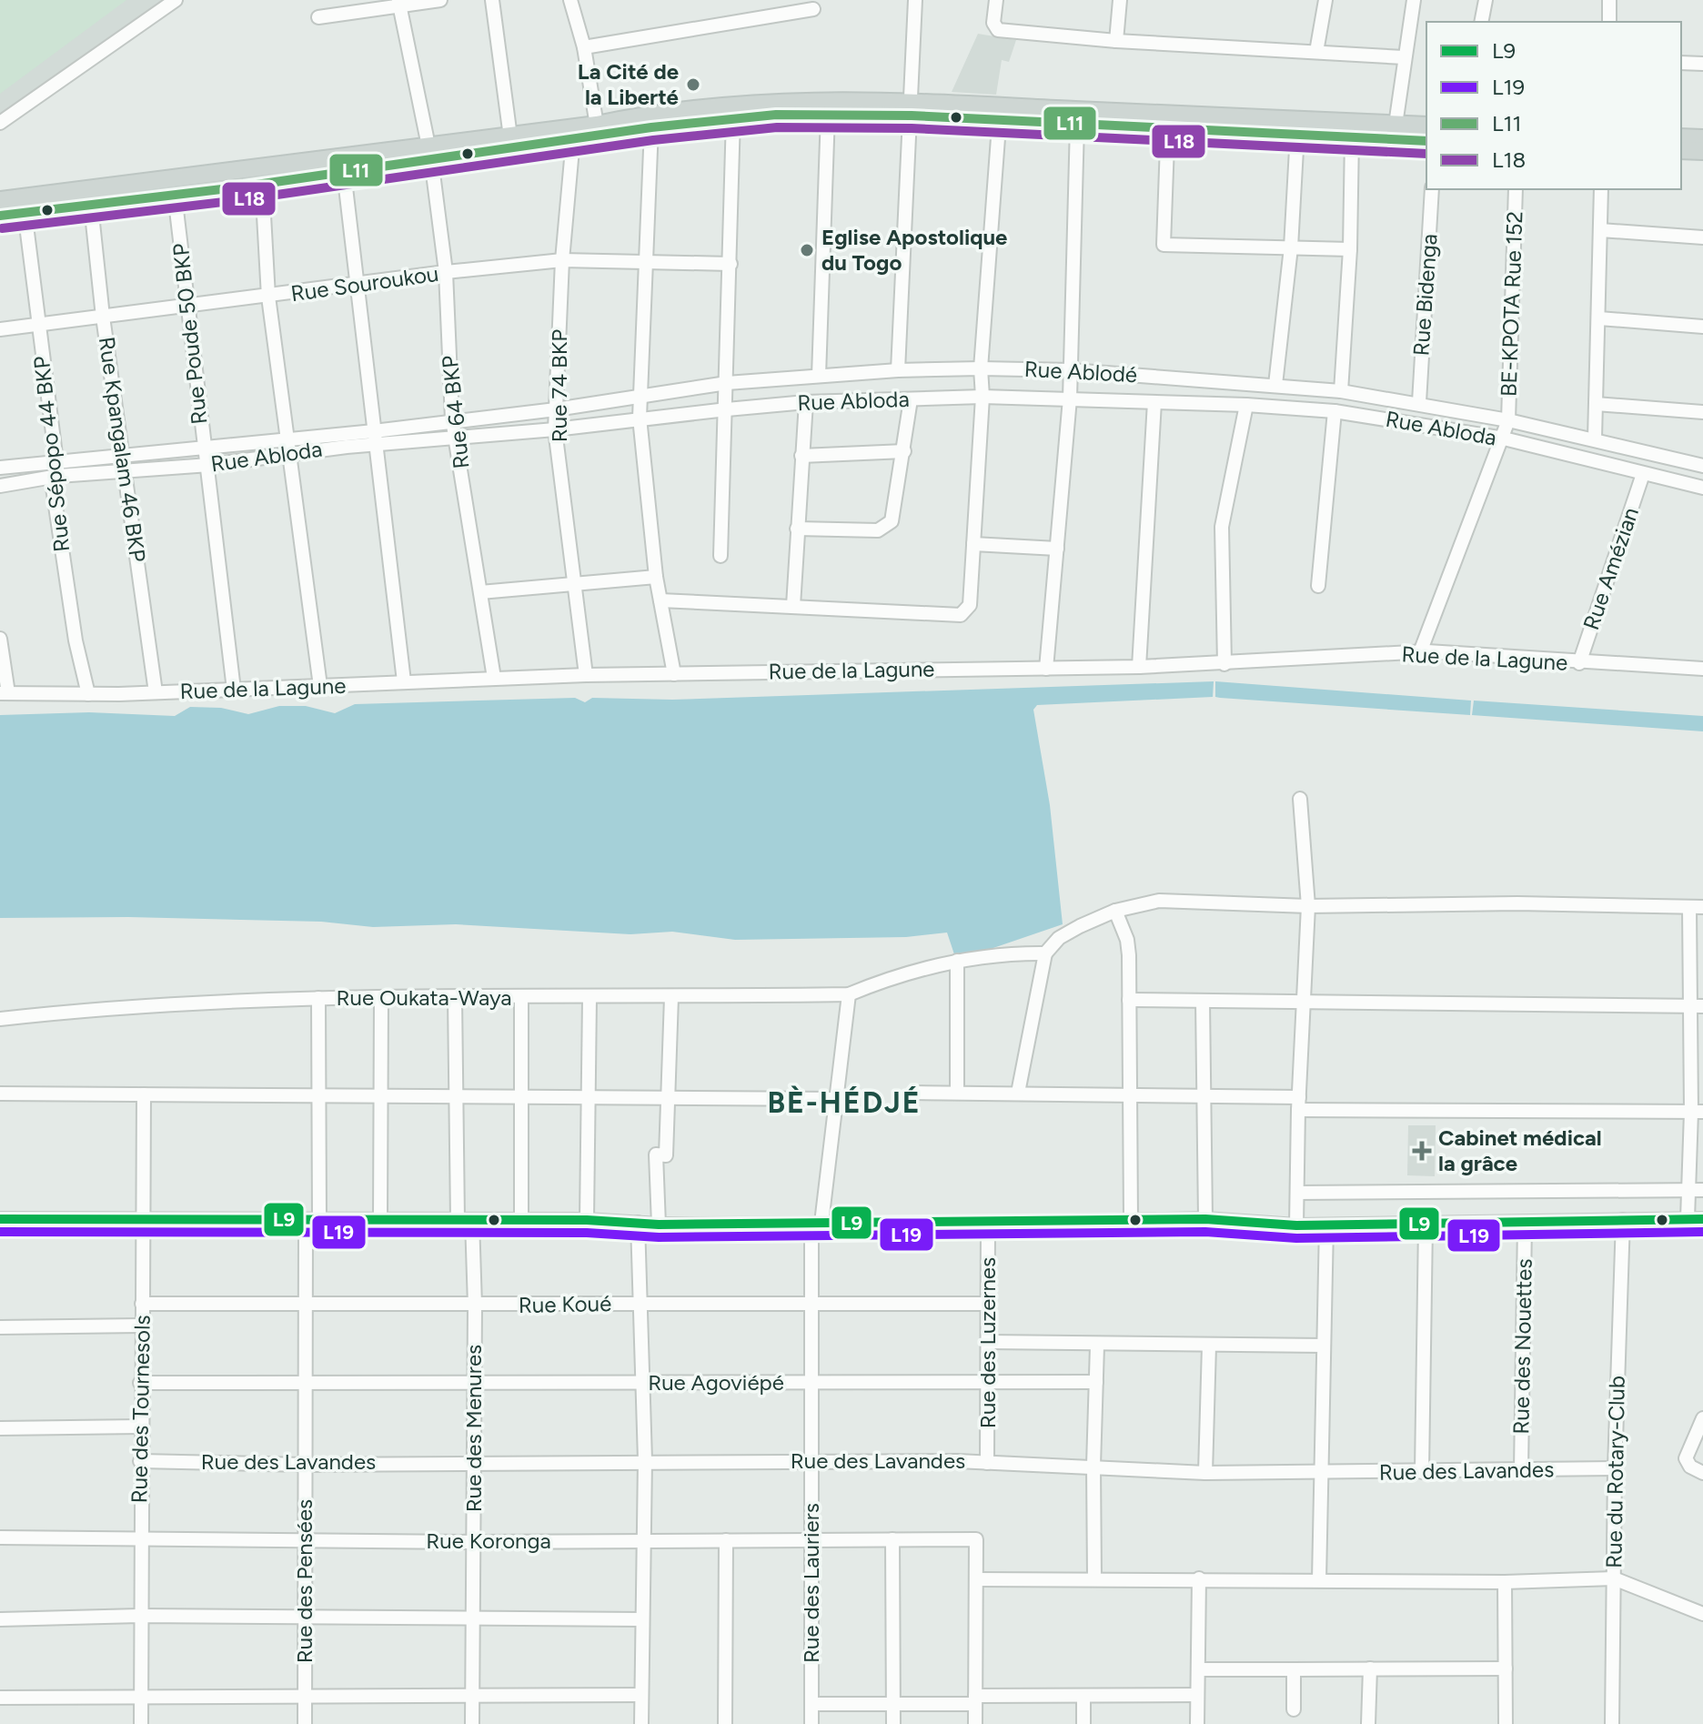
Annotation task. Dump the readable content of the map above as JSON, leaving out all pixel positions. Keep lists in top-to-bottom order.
{
  "streets": {
    "street": [
      "Rue Souroukou",
      "Rue Bidenga",
      "BE-KPOTA Rue 152",
      "Rue Poude 50 BKP",
      "Rue Ablodé",
      "Rue 74 BKP",
      "Rue Abloda",
      "Rue 64 BKP",
      "Rue Kpangalam 46 BKP",
      "Rue Sépopo 44 BKP",
      "Rue Amézian",
      "Rue de la Lagune",
      "Rue Oukata-Waya",
      "Rue Koué",
      "Rue des Luzernes",
      "Rue des Nouettes",
      "Rue Agoviépé",
      "Rue des Tournesols",
      "Rue des Menures",
      "Rue des Lavandes",
      "Rue du Rotary-Club",
      "Rue Koronga",
      "Rue des Pensées",
      "Rue des Lauriers"
    ]
  },
  "crossings": [
    ["Rue Souroukou", "Rue Poude 50 BKP"],
    ["Rue Souroukou", "Rue 74 BKP"],
    ["Rue Souroukou", "Rue 64 BKP"],
    ["Rue Souroukou", "Rue Kpangalam 46 BKP"],
    ["Rue Souroukou", "Rue Sépopo 44 BKP"],
    ["Rue Bidenga", "Rue Ablodé"],
    ["BE-KPOTA Rue 152", "Rue Ablodé"],
    ["BE-KPOTA Rue 152", "Rue Abloda"],
    ["BE-KPOTA Rue 152", "Rue de la Lagune"],
    ["Rue Poude 50 BKP", "Rue Abloda"],
    ["Rue Poude 50 BKP", "Rue de la Lagune"],
    ["Rue Ablodé", "Rue 74 BKP"],
    ["Rue Ablodé", "Rue Abloda"],
    ["Rue Ablodé", "Rue 64 BKP"],
    ["Rue 74 BKP", "Rue Abloda"],
    ["Rue 74 BKP", "Rue de la Lagune"],
    ["Rue Abloda", "Rue 64 BKP"],
    ["Rue Abloda", "Rue Kpangalam 46 BKP"],
    ["Rue Abloda", "Rue Sépopo 44 BKP"],
    ["Rue Abloda", "Rue Amézian"],
    ["Rue 64 BKP", "Rue de la Lagune"],
    ["Rue Kpangalam 46 BKP", "Rue de la Lagune"],
    ["Rue Sépopo 44 BKP", "Rue de la Lagune"],
    ["Rue Amézian", "Rue de la Lagune"],
    ["Rue Oukata-Waya", "Rue des Pensées"],
    ["Rue Oukata-Waya", "Rue des Lauriers"],
    ["Rue Koué", "Rue des Luzernes"],
    ["Rue Koué", "Rue des Tournesols"],
    ["Rue Koué", "Rue des Menures"],
    ["Rue Koué", "Rue des Pensées"],
    ["Rue Koué", "Rue des Lauriers"],
    ["Rue des Luzernes", "Rue Agoviépé"],
    ["Rue des Luzernes", "Rue des Lavandes"],
    ["Rue des Nouettes", "Rue des Lavandes"],
    ["Rue Agoviépé", "Rue des Tournesols"],
    ["Rue Agoviépé", "Rue des Menures"],
    ["Rue Agoviépé", "Rue des Pensées"],
    ["Rue Agoviépé", "Rue des Lauriers"],
    ["Rue des Tournesols", "Rue des Lavandes"],
    ["Rue des Tournesols", "Rue Koronga"],
    ["Rue des Menures", "Rue des Lavandes"],
    ["Rue des Menures", "Rue Koronga"],
    ["Rue des Lavandes", "Rue du Rotary-Club"],
    ["Rue des Lavandes", "Rue des Pensées"],
    ["Rue des Lavandes", "Rue des Lauriers"],
    ["Rue Koronga", "Rue des Pensées"],
    ["Rue Koronga", "Rue des Lauriers"]
  ],
  "districts": ["BÈ-HÉDJÉ"],
  "places": {
    "other": ["La Cité de la Liberté", "Eglise Apostolique du Togo"],
    "health": ["Cabinet médical la grâce"]
  },
  "lines": [
    "transit line L11",
    "transit line L18",
    "transit line L9",
    "transit line L19"
  ],
  "legend": [
    "L9",
    "L19",
    "L11",
    "L18"
  ]
}
